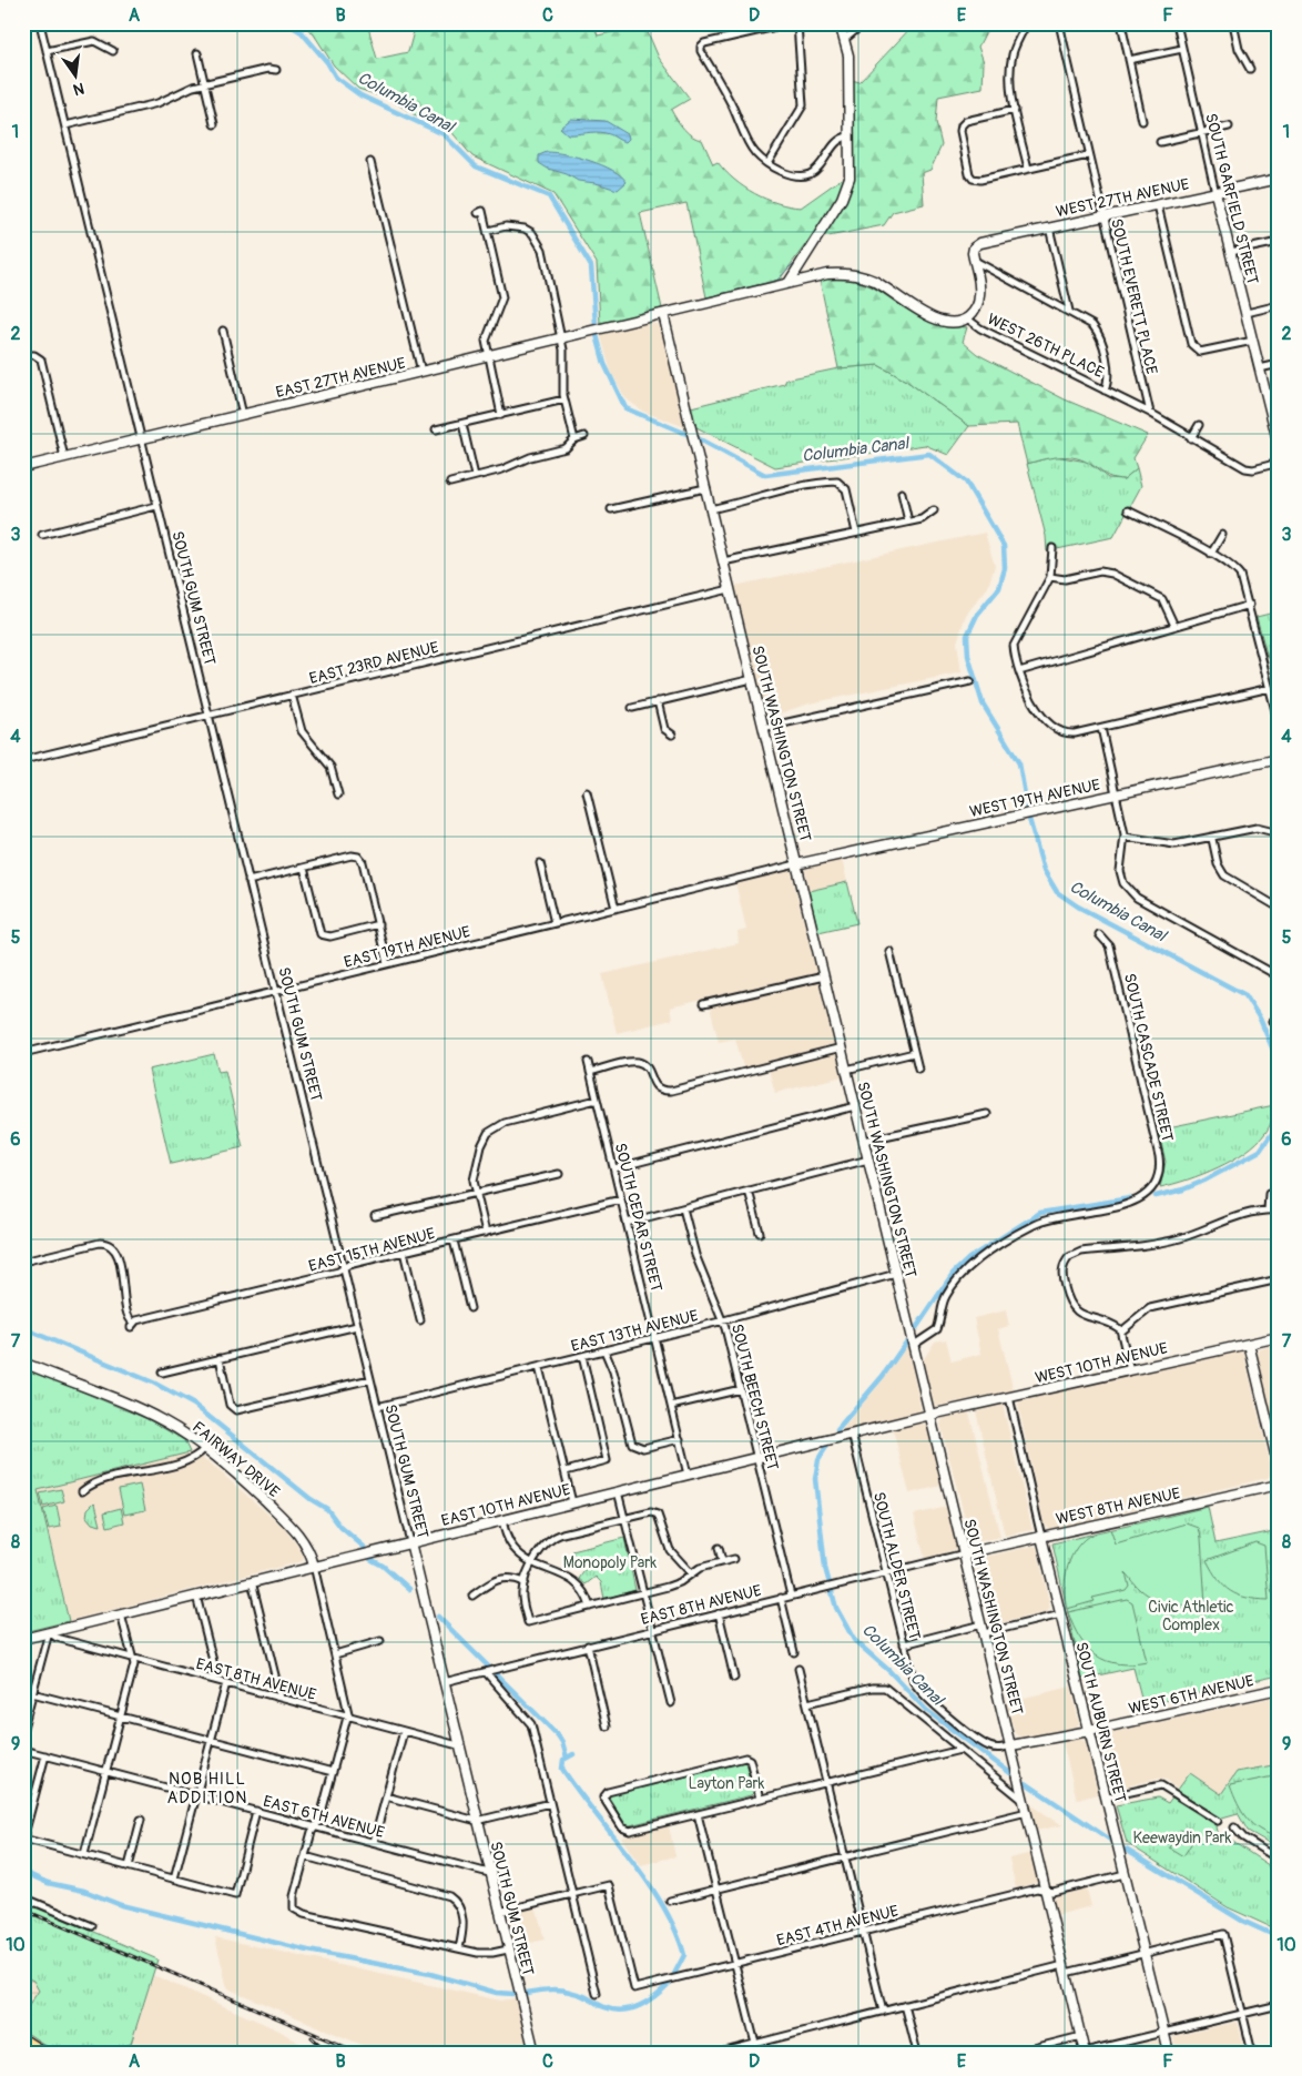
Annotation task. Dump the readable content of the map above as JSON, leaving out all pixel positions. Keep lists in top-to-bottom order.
{
  "streets": {
    "main road": [
      "WEST 27TH AVENUE",
      "SOUTH GARFIELD STREET",
      "WEST 26TH PLACE",
      "EAST 27TH AVENUE",
      "SOUTH GUM STREET",
      "SOUTH WASHINGTON STREET",
      "WEST 19TH AVENUE",
      "WEST 10TH AVENUE",
      "FAIRWAY DRIVE",
      "EAST 10TH AVENUE",
      "WEST 8TH AVENUE",
      "WEST 6TH AVENUE",
      "SOUTH AUBURN STREET"
    ],
    "street": [
      "SOUTH EVERETT PLACE",
      "EAST 23RD AVENUE",
      "EAST 19TH AVENUE",
      "SOUTH CASCADE STREET",
      "SOUTH CEDAR STREET",
      "EAST 15TH AVENUE",
      "EAST 13TH AVENUE",
      "SOUTH BEECH STREET",
      "SOUTH ALDER STREET",
      "EAST 8TH AVENUE",
      "EAST 6TH AVENUE",
      "EAST 4TH AVENUE"
    ]
  },
  "crossings": [
    ["WEST 27TH AVENUE", "SOUTH GARFIELD STREET"],
    ["WEST 27TH AVENUE", "SOUTH EVERETT PLACE"],
    ["SOUTH EVERETT PLACE", "WEST 26TH PLACE"],
    ["EAST 27TH AVENUE", "SOUTH GUM STREET"],
    ["EAST 27TH AVENUE", "SOUTH WASHINGTON STREET"],
    ["SOUTH GUM STREET", "EAST 23RD AVENUE"],
    ["SOUTH GUM STREET", "EAST 19TH AVENUE"],
    ["SOUTH GUM STREET", "EAST 15TH AVENUE"],
    ["SOUTH GUM STREET", "EAST 13TH AVENUE"],
    ["SOUTH GUM STREET", "EAST 10TH AVENUE"],
    ["SOUTH GUM STREET", "EAST 8TH AVENUE"],
    ["SOUTH GUM STREET", "EAST 6TH AVENUE"],
    ["EAST 23RD AVENUE", "SOUTH WASHINGTON STREET"],
    ["SOUTH WASHINGTON STREET", "WEST 19TH AVENUE"],
    ["SOUTH WASHINGTON STREET", "EAST 19TH AVENUE"],
    ["SOUTH WASHINGTON STREET", "SOUTH CASCADE STREET"],
    ["SOUTH WASHINGTON STREET", "EAST 13TH AVENUE"],
    ["SOUTH WASHINGTON STREET", "WEST 10TH AVENUE"],
    ["SOUTH WASHINGTON STREET", "EAST 10TH AVENUE"],
    ["SOUTH WASHINGTON STREET", "WEST 8TH AVENUE"],
    ["SOUTH WASHINGTON STREET", "SOUTH ALDER STREET"],
    ["SOUTH WASHINGTON STREET", "EAST 8TH AVENUE"],
    ["SOUTH WASHINGTON STREET", "WEST 6TH AVENUE"],
    ["SOUTH WASHINGTON STREET", "EAST 4TH AVENUE"],
    ["WEST 19TH AVENUE", "EAST 19TH AVENUE"],
    ["SOUTH CEDAR STREET", "EAST 15TH AVENUE"],
    ["SOUTH CEDAR STREET", "EAST 13TH AVENUE"],
    ["SOUTH CEDAR STREET", "EAST 10TH AVENUE"],
    ["EAST 13TH AVENUE", "SOUTH BEECH STREET"],
    ["WEST 10TH AVENUE", "EAST 10TH AVENUE"],
    ["WEST 10TH AVENUE", "SOUTH AUBURN STREET"],
    ["SOUTH BEECH STREET", "EAST 10TH AVENUE"],
    ["SOUTH BEECH STREET", "EAST 8TH AVENUE"],
    ["FAIRWAY DRIVE", "EAST 10TH AVENUE"],
    ["EAST 10TH AVENUE", "SOUTH ALDER STREET"],
    ["EAST 10TH AVENUE", "EAST 8TH AVENUE"],
    ["WEST 8TH AVENUE", "EAST 8TH AVENUE"],
    ["WEST 8TH AVENUE", "SOUTH AUBURN STREET"],
    ["SOUTH ALDER STREET", "EAST 8TH AVENUE"],
    ["SOUTH ALDER STREET", "WEST 6TH AVENUE"],
    ["WEST 6TH AVENUE", "SOUTH AUBURN STREET"],
    ["SOUTH AUBURN STREET", "EAST 4TH AVENUE"]
  ],
  "districts": ["NOB HILL ADDITION"],
  "water": ["Columbia Canal"],
  "parks": [
    "Monopoly Park",
    "Civic Athletic Complex",
    "Layton Park",
    "Keewaydin Park"
  ],
  "north": "bottom",
  "grid": {
    "columns": [
      "A",
      "B",
      "C",
      "D",
      "E",
      "F"
    ],
    "rows": [
      "1",
      "2",
      "3",
      "4",
      "5",
      "6",
      "7",
      "8",
      "9",
      "10"
    ]
  }
}
